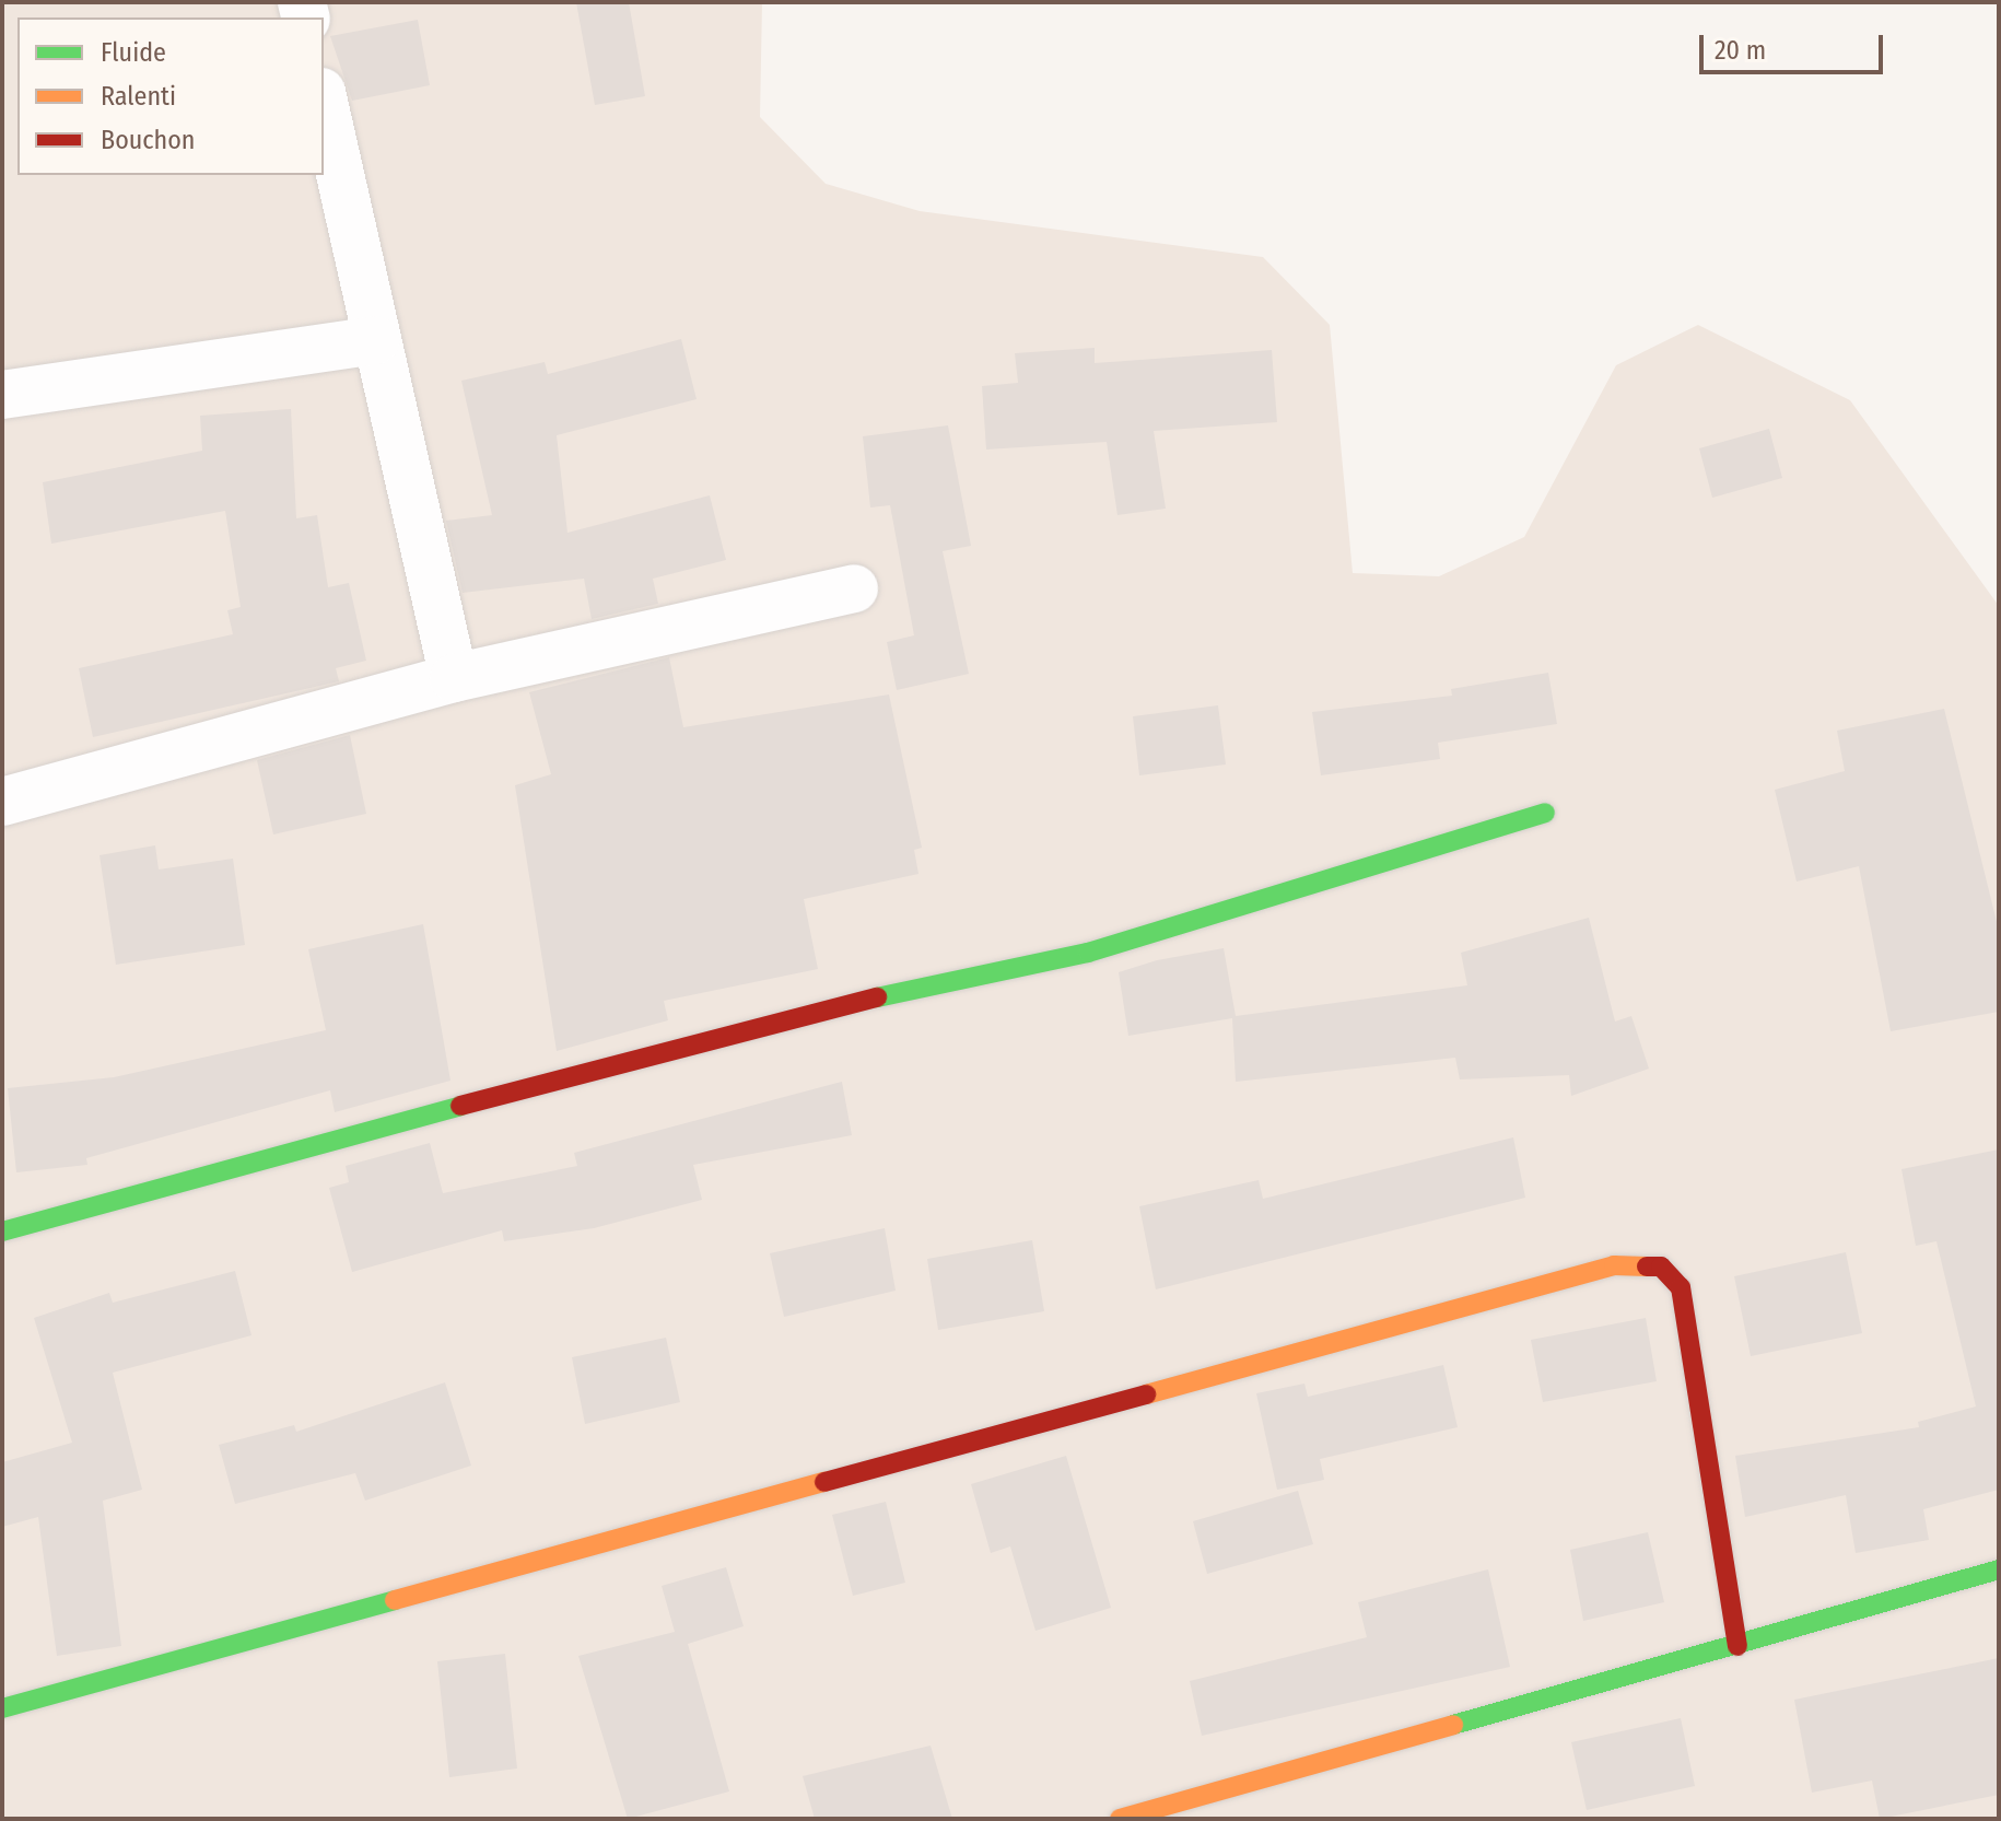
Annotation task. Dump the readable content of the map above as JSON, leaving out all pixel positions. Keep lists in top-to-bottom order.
{
  "legend": ["Fluide", "Ralenti", "Bouchon"],
  "scale_bar": "20 m"
}
